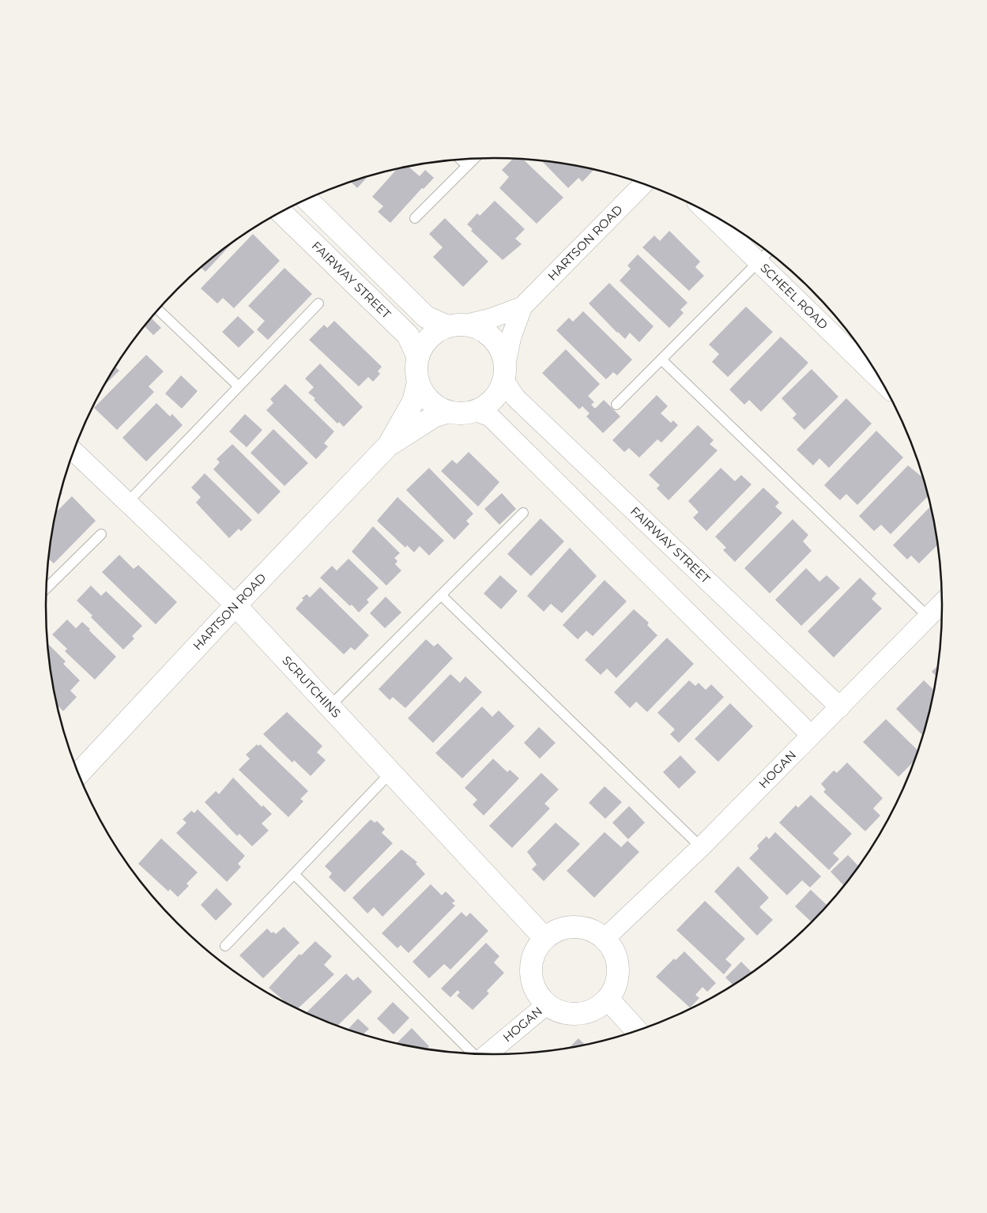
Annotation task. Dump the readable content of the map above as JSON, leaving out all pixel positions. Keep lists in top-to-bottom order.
{
  "streets": {
    "street": [
      "HARTSON ROAD",
      "FAIRWAY STREET",
      "SCHEEL ROAD",
      "SCRUTCHINS",
      "HOGAN"
    ]
  },
  "crossings": [
    ["HARTSON ROAD", "FAIRWAY STREET"],
    ["HARTSON ROAD", "SCRUTCHINS"],
    ["FAIRWAY STREET", "HOGAN"],
    ["SCRUTCHINS", "HOGAN"]
  ]
}
